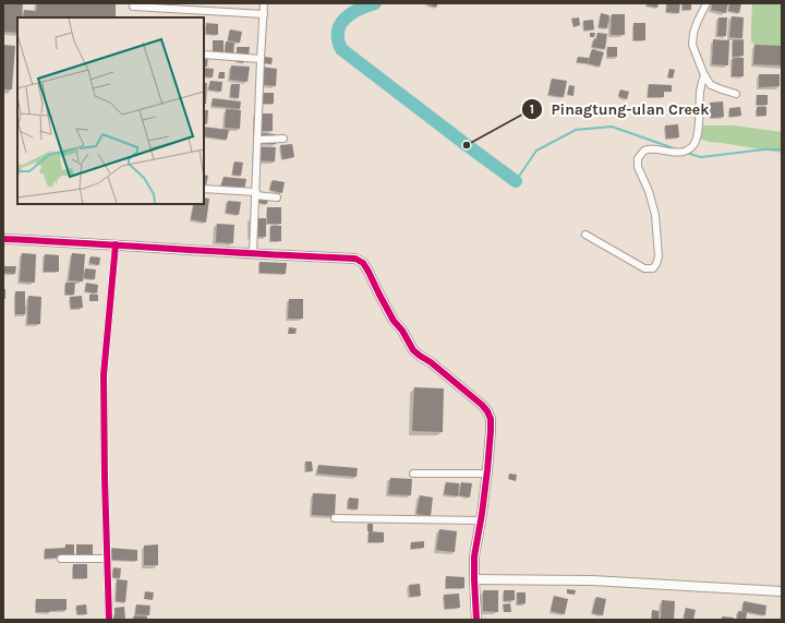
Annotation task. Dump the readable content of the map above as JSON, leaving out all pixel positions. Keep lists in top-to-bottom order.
{
  "places": ["Pinagtung-ulan Creek"]
}
